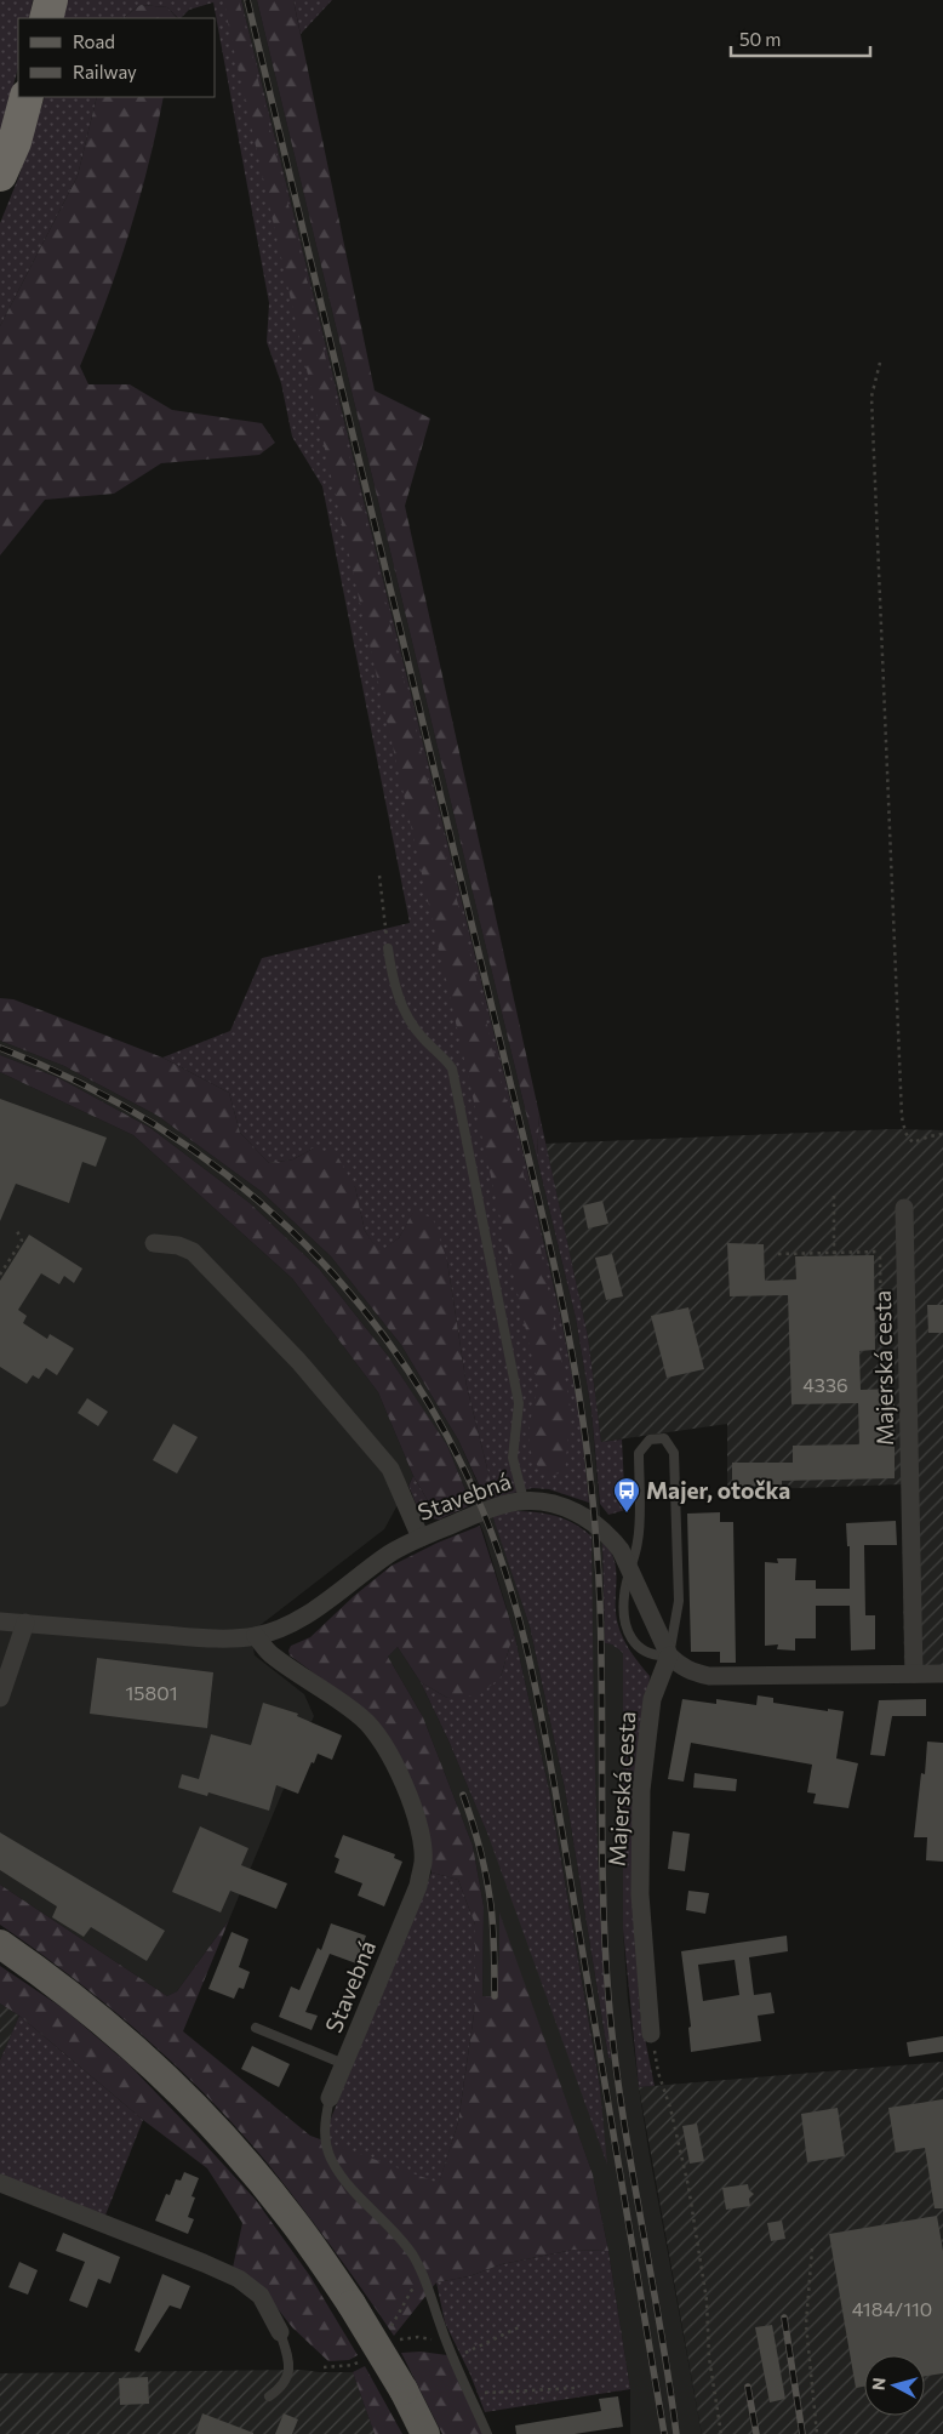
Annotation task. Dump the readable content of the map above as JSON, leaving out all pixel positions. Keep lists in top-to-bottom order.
{
  "streets": {
    "street": ["Majerská cesta", "Stavebná"]
  },
  "crossings": [
    ["Majerská cesta", "Stavebná"]
  ],
  "places": {
    "bus stop": ["Majer, otočka"]
  },
  "house_numbers": ["4336", "15801", "4184/110"],
  "legend": ["Road", "Railway"],
  "scale_bar": "50 m",
  "north": "left"
}
